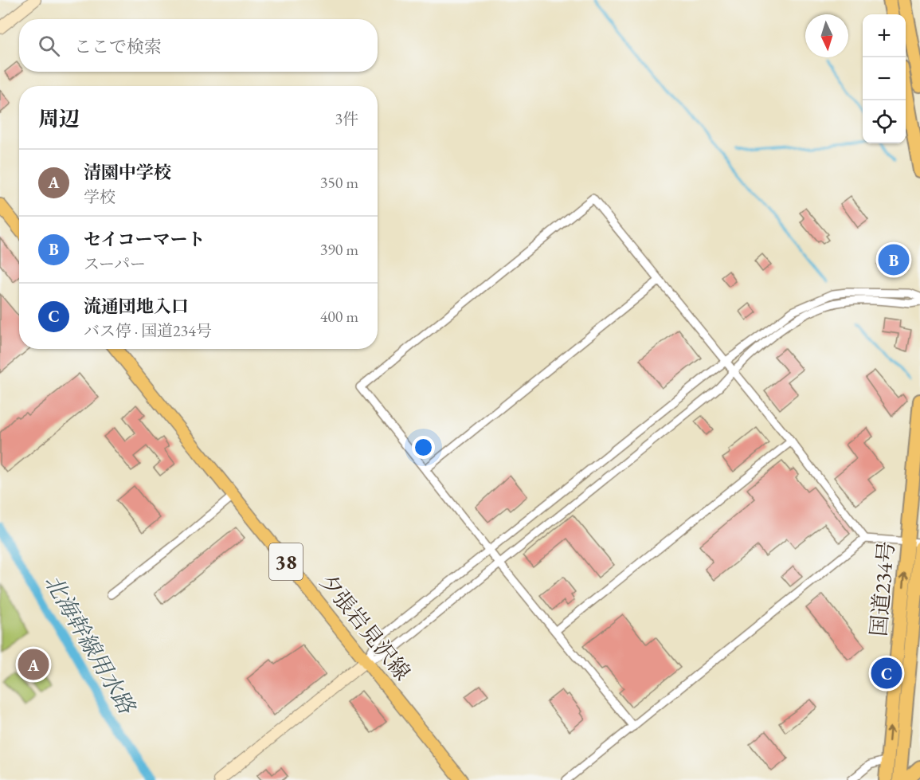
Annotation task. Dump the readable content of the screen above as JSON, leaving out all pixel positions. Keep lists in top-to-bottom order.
{
  "streets": {
    "highway": ["国道234号"],
    "main road": ["38", "夕張岩見沢線"]
  },
  "water": ["北海幹線用水路"],
  "north": "bottom",
  "page": {
    "map_buttons": ["+", "−"],
    "search": "ここで検索",
    "heading": ["周辺", "3件"],
    "list": [
      {
        "mark": "A",
        "name": "清園中学校",
        "note": "学校",
        "value": "350 m"
      },
      {
        "mark": "B",
        "name": "セイコーマート",
        "note": "スーパー",
        "value": "390 m"
      },
      {
        "mark": "C",
        "name": "流通団地入口",
        "note": "バス停 · 国道234号",
        "value": "400 m"
      }
    ],
    "pins": ["B", "A", "C"]
  }
}
